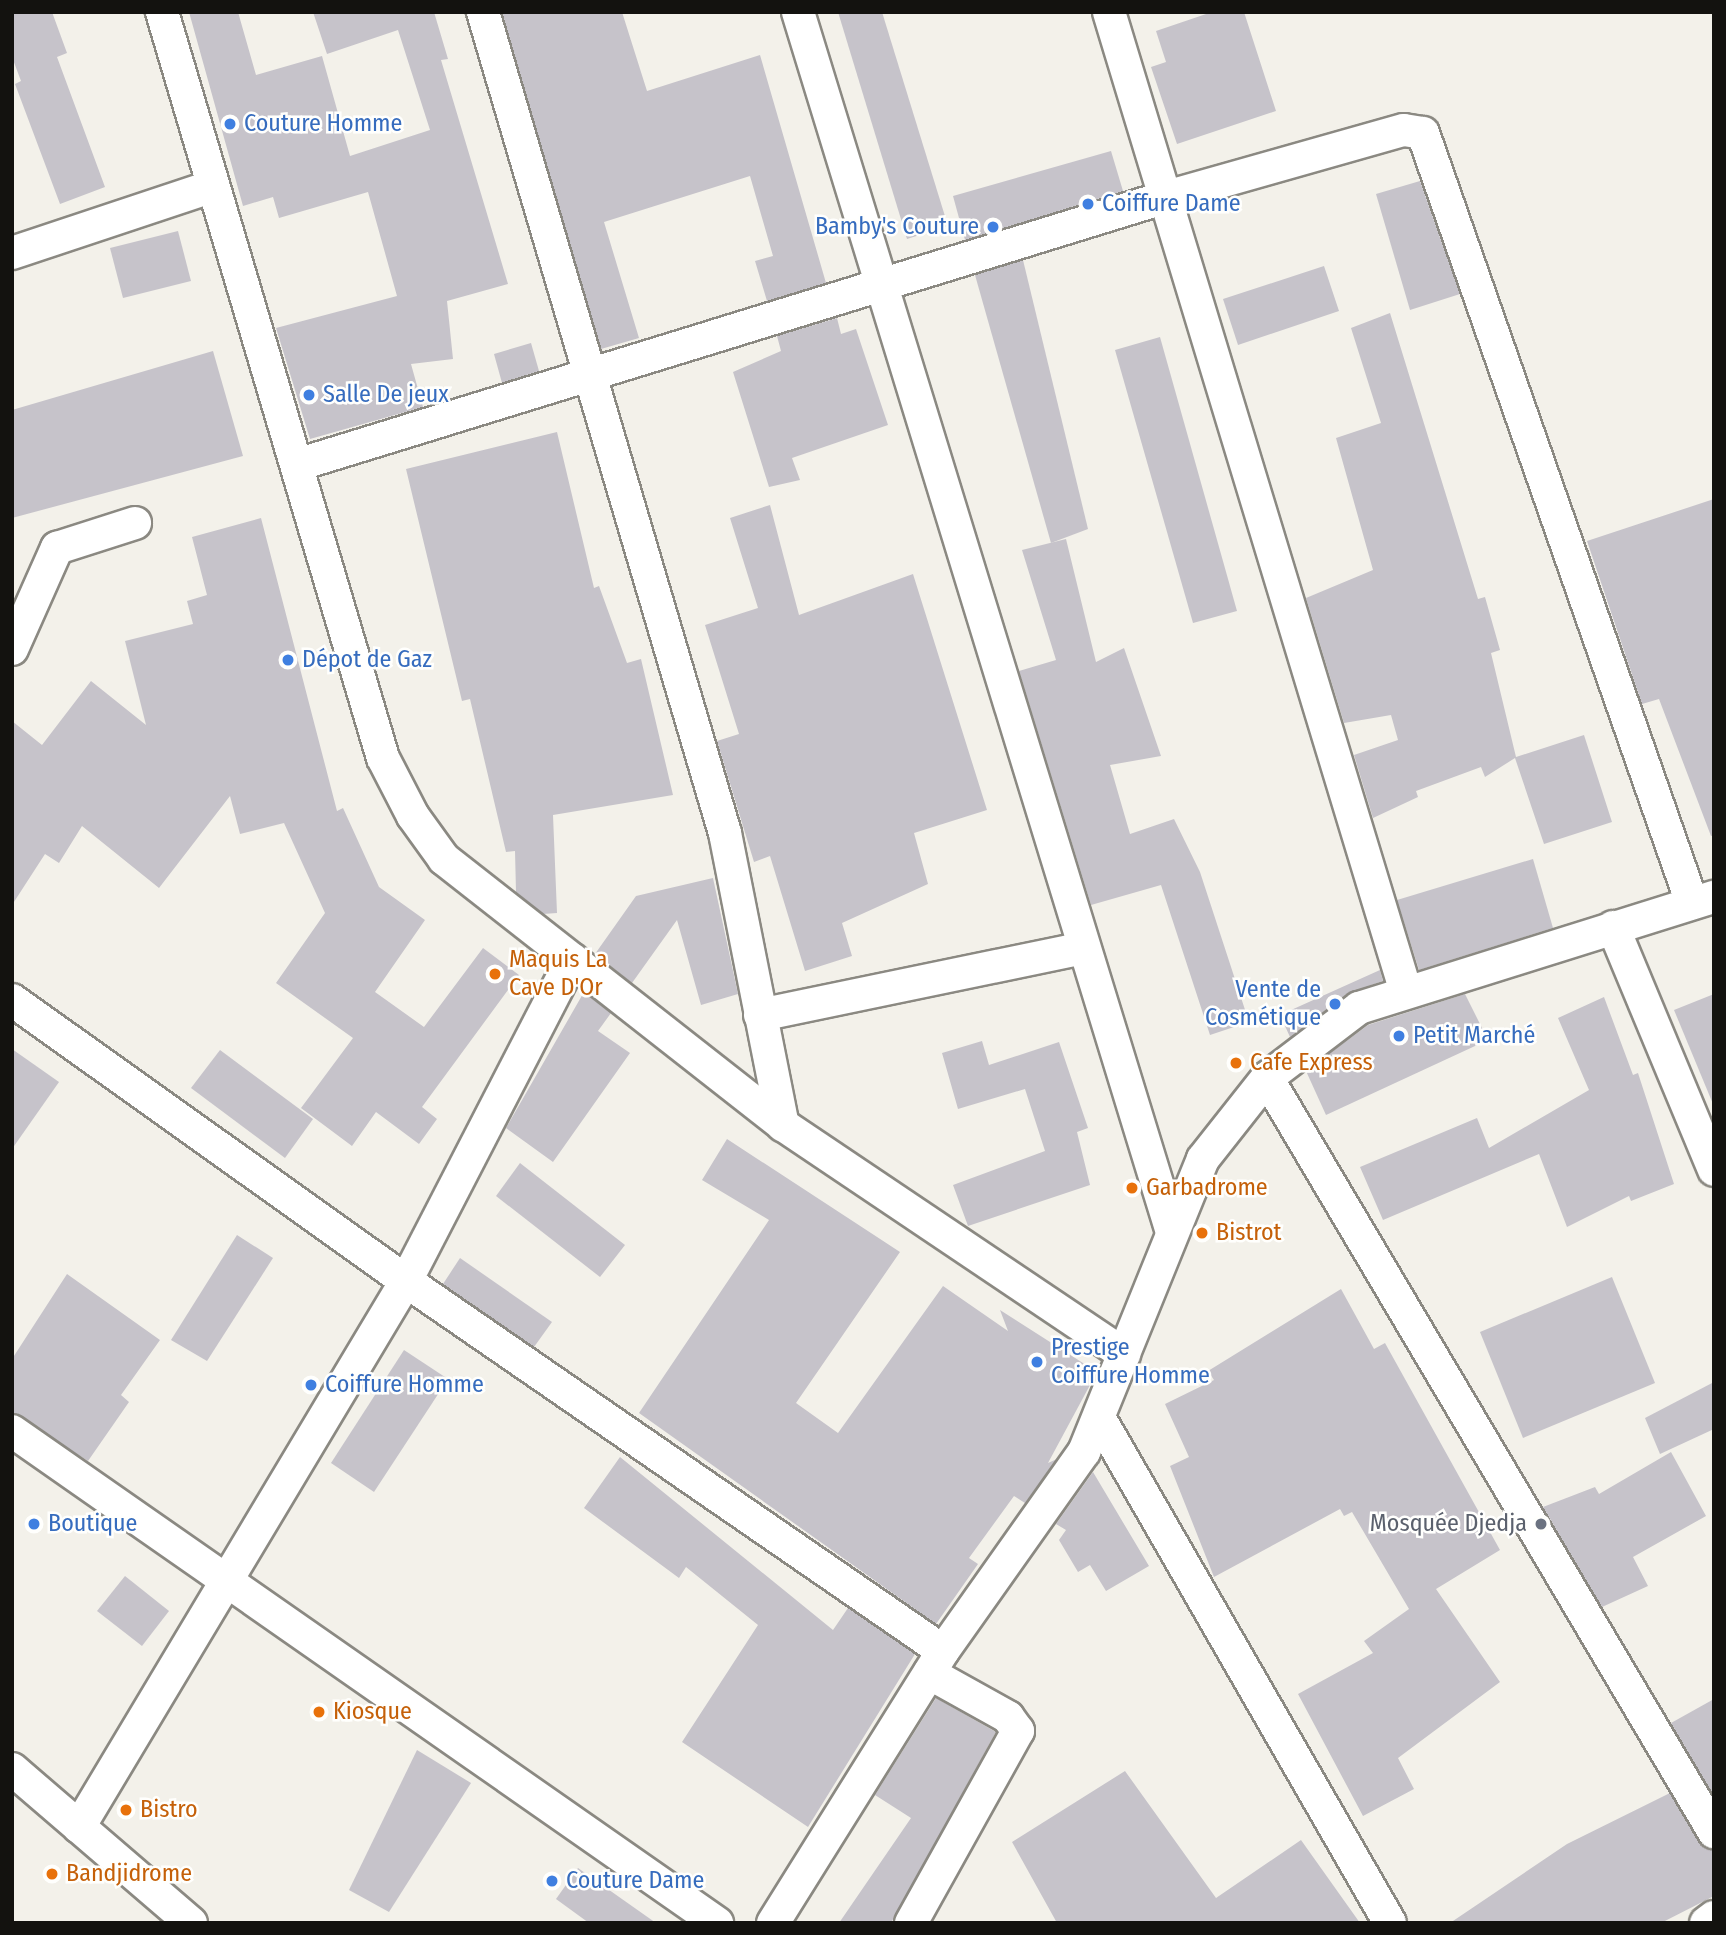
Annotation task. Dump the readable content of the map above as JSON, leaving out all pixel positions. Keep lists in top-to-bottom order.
{
  "places": [
    "Couture Homme",
    "Coiffure Dame",
    "Bamby's Couture",
    "Salle De jeux",
    "Dépot de Gaz",
    "Maquis La Cave D'Or",
    "Vente de Cosmétique",
    "Petit Marché",
    "Cafe Express",
    "Garbadrome",
    "Bistrot",
    "Prestige Coiffure Homme",
    "Coiffure Homme",
    "Boutique",
    "Mosquée Djedja",
    "Kiosque",
    "Bistro",
    "Bandjidrome",
    "Couture Dame"
  ]
}
